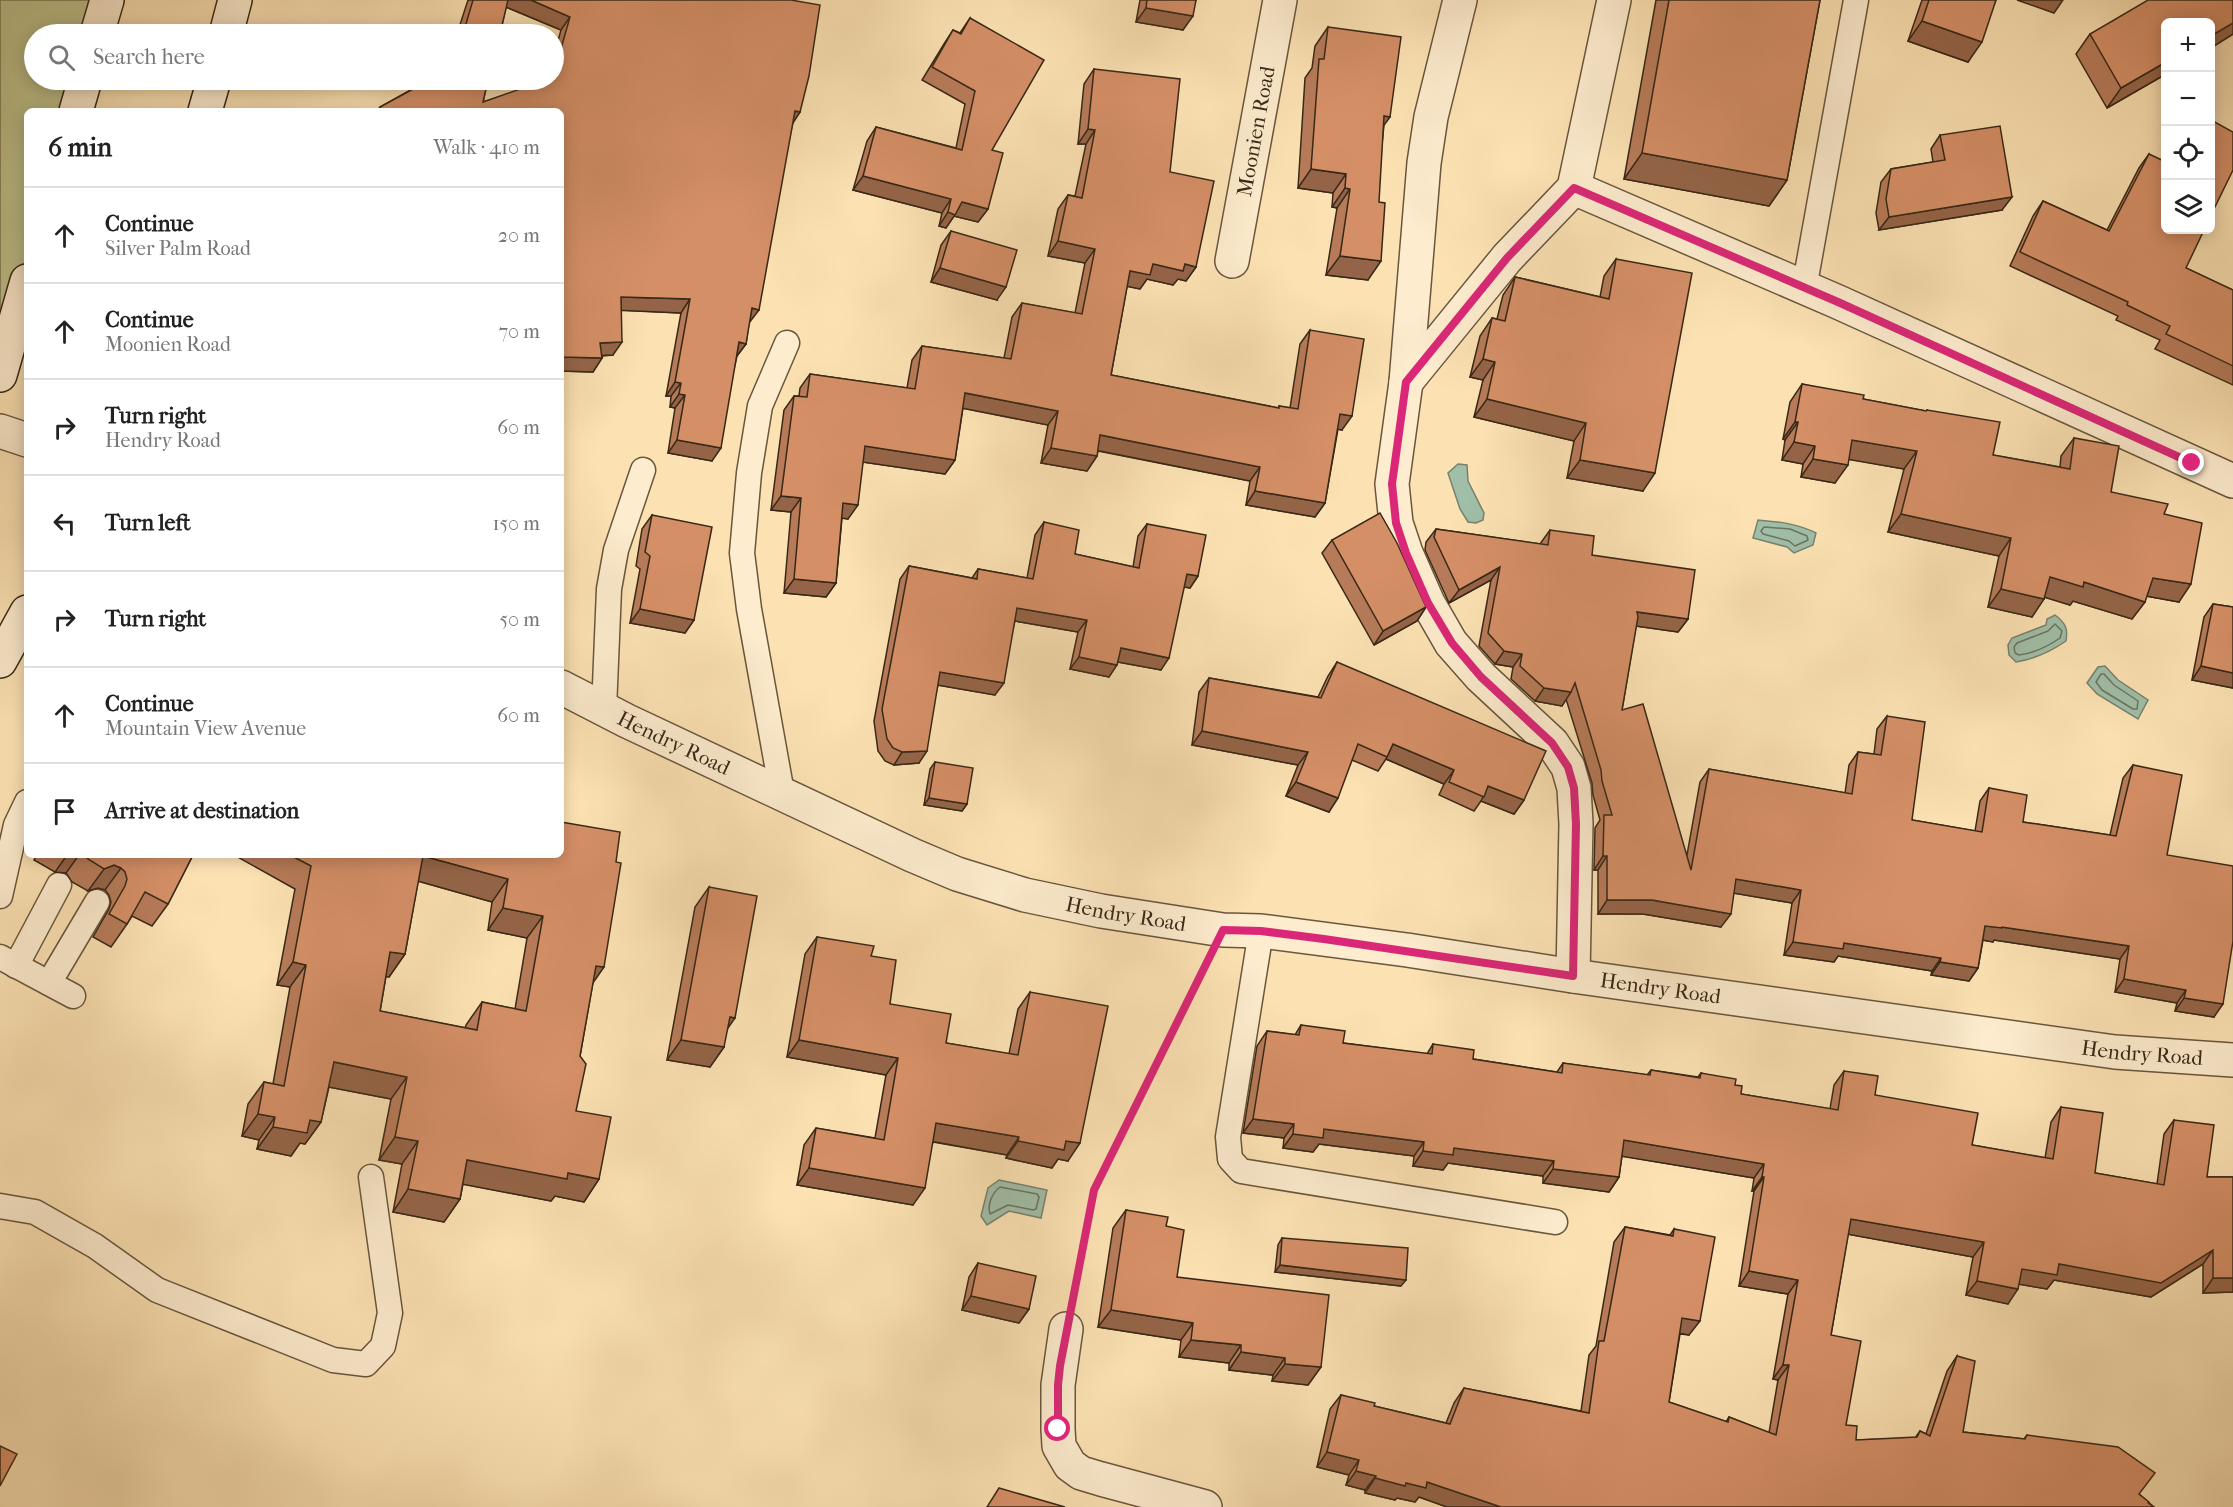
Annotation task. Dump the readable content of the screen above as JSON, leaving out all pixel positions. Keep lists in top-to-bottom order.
{
  "streets": {
    "street": ["Moonien Road", "Hendry Road"]
  },
  "page": {
    "map_buttons": ["+", "−"],
    "search": "Search here",
    "heading": ["6 min", "Walk · 410 m"],
    "list": [
      ["Continue", "Silver Palm Road", "20 m"],
      ["Continue", "Moonien Road", "70 m"],
      ["Turn right", "Hendry Road", "60 m"],
      ["Turn left", "150 m"],
      ["Turn right", "50 m"],
      ["Continue", "Mountain View Avenue", "60 m"],
      "Arrive at destination"
    ]
  }
}
